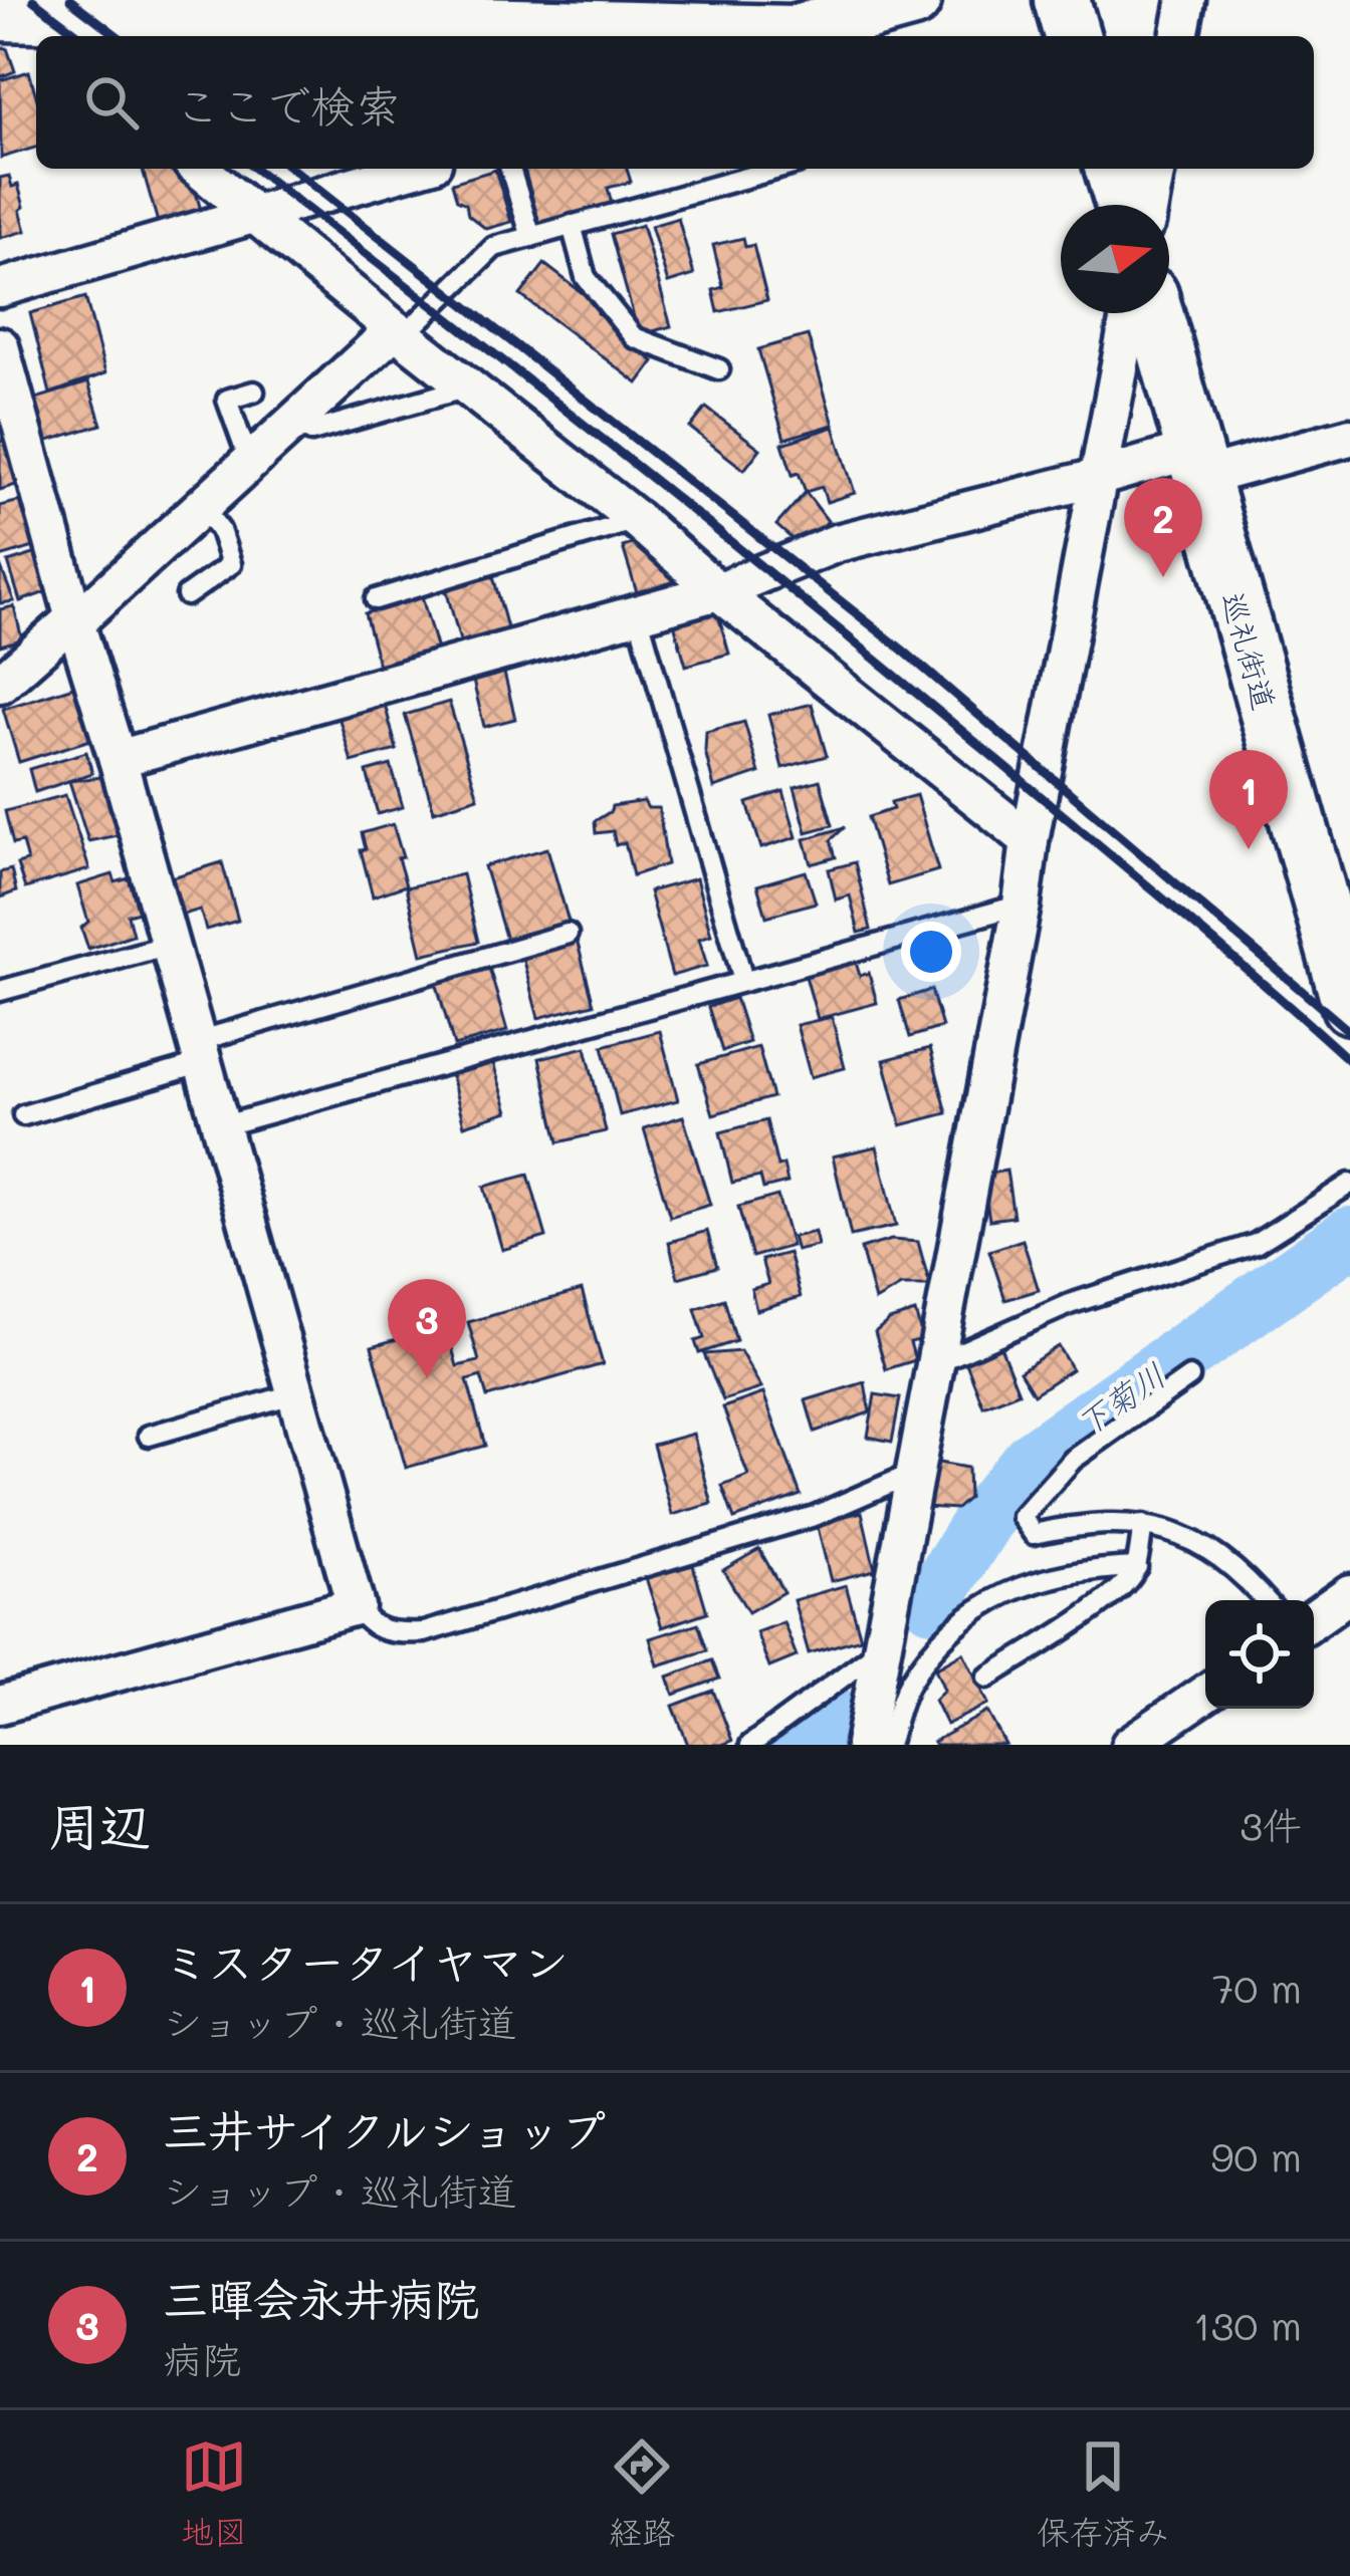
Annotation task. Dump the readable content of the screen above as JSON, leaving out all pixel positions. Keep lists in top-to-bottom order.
{
  "streets": {
    "main road": ["巡礼街道"]
  },
  "water": ["下菊川"],
  "north": "right",
  "page": {
    "search": "ここで検索",
    "pins": ["2", "1", "3"],
    "heading": ["周辺", "3件"],
    "list": [
      {
        "mark": "1",
        "name": "ミスタータイヤマン",
        "note": "ショップ · 巡礼街道",
        "value": "70 m"
      },
      {
        "mark": "2",
        "name": "三井サイクルショップ",
        "note": "ショップ · 巡礼街道",
        "value": "90 m"
      },
      {
        "mark": "3",
        "name": "三暉会永井病院",
        "note": "病院",
        "value": "130 m"
      }
    ],
    "nav": ["地図", "経路", "保存済み"]
  }
}
